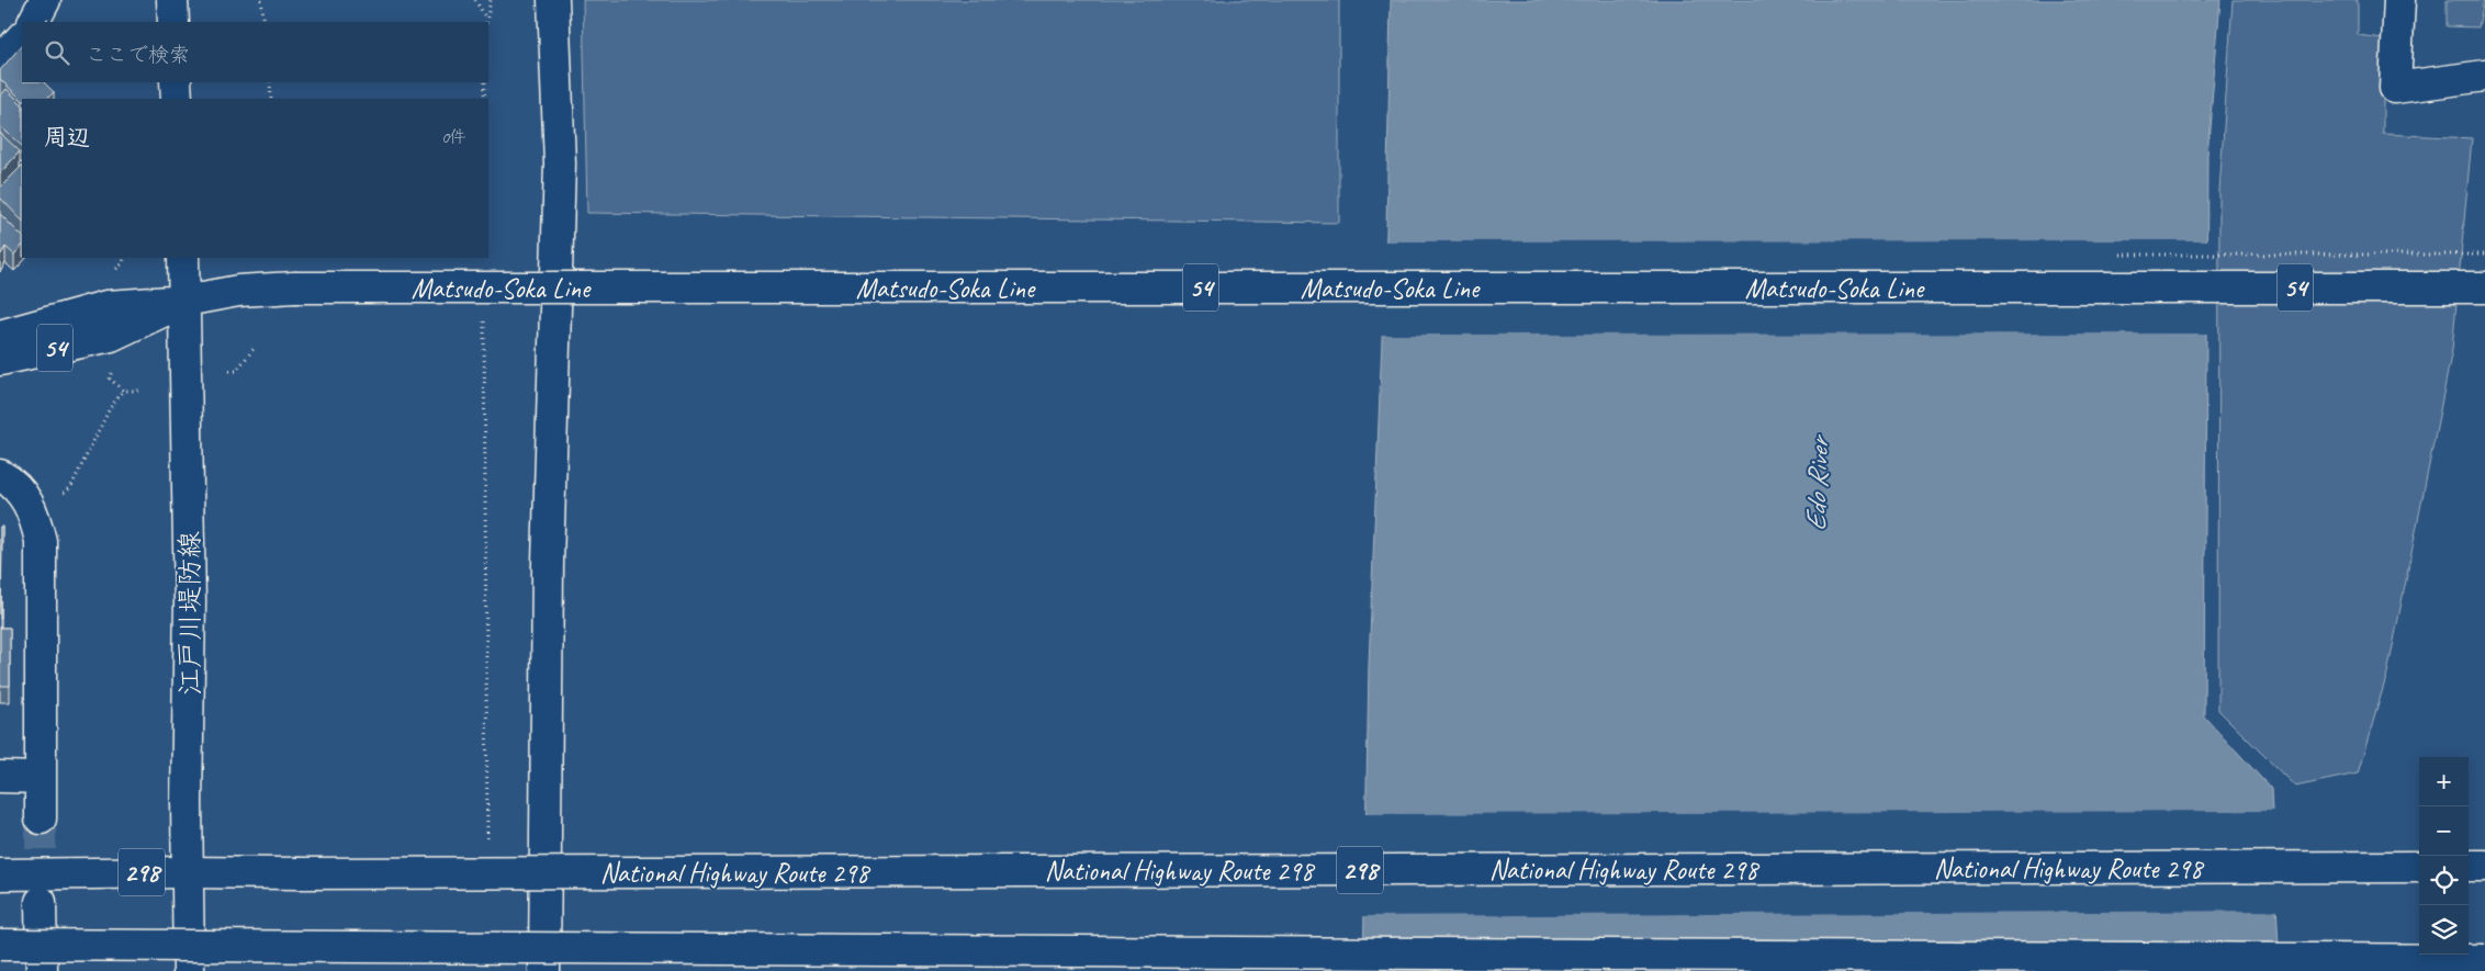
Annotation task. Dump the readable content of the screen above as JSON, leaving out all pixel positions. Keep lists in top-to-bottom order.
{
  "streets": {
    "main road": [
      "Matsudo-Soka Line",
      "54",
      "江戸川堤防線",
      "National Highway Route 298",
      "298"
    ]
  },
  "crossings": [
    ["Matsudo-Soka Line", "54"],
    ["Matsudo-Soka Line", "江戸川堤防線"],
    ["54", "江戸川堤防線"],
    ["江戸川堤防線", "National Highway Route 298"]
  ],
  "water": ["Edo River"],
  "page": {
    "search": "ここで検索",
    "heading": ["周辺", "0件"],
    "map_buttons": ["+", "−"]
  }
}
